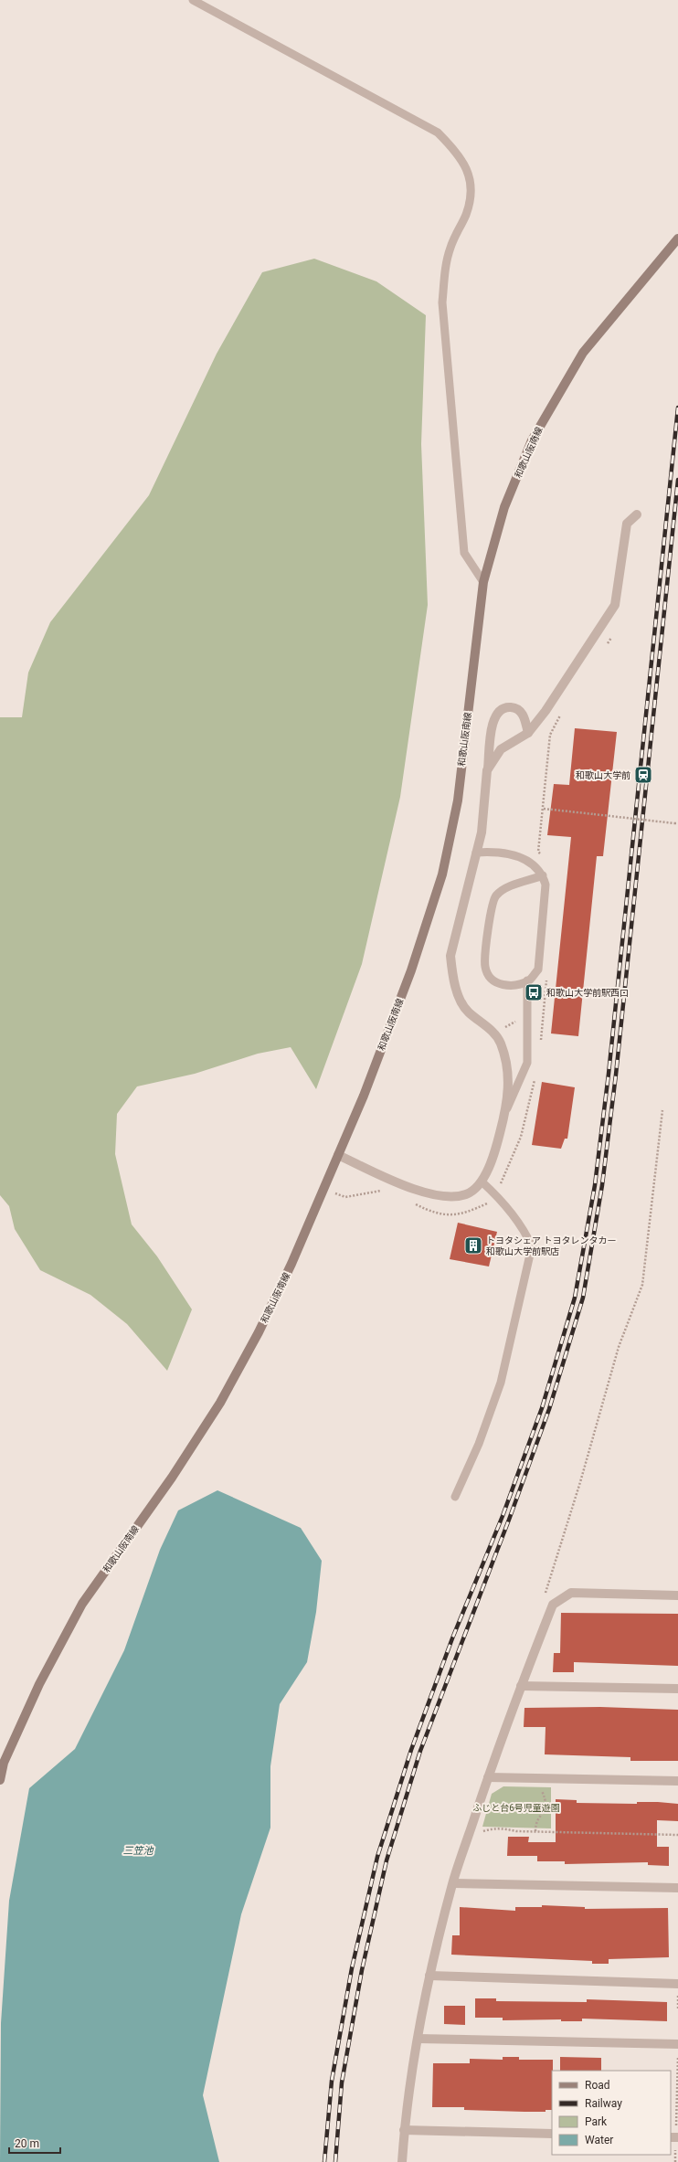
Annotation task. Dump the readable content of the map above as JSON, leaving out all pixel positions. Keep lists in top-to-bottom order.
{
  "streets": {
    "main road": ["和歌山阪南線"]
  },
  "water": ["三笠池"],
  "parks": ["ふじと台6号児童遊園"],
  "places": {
    "station": ["和歌山大学前"],
    "bus stop": ["和歌山大学前駅西口"],
    "building": ["トヨタシェア トヨタレンタカー 和歌山大学前駅店"]
  },
  "legend": [
    "Road",
    "Railway",
    "Park",
    "Water"
  ],
  "scale_bar": "20 m"
}
